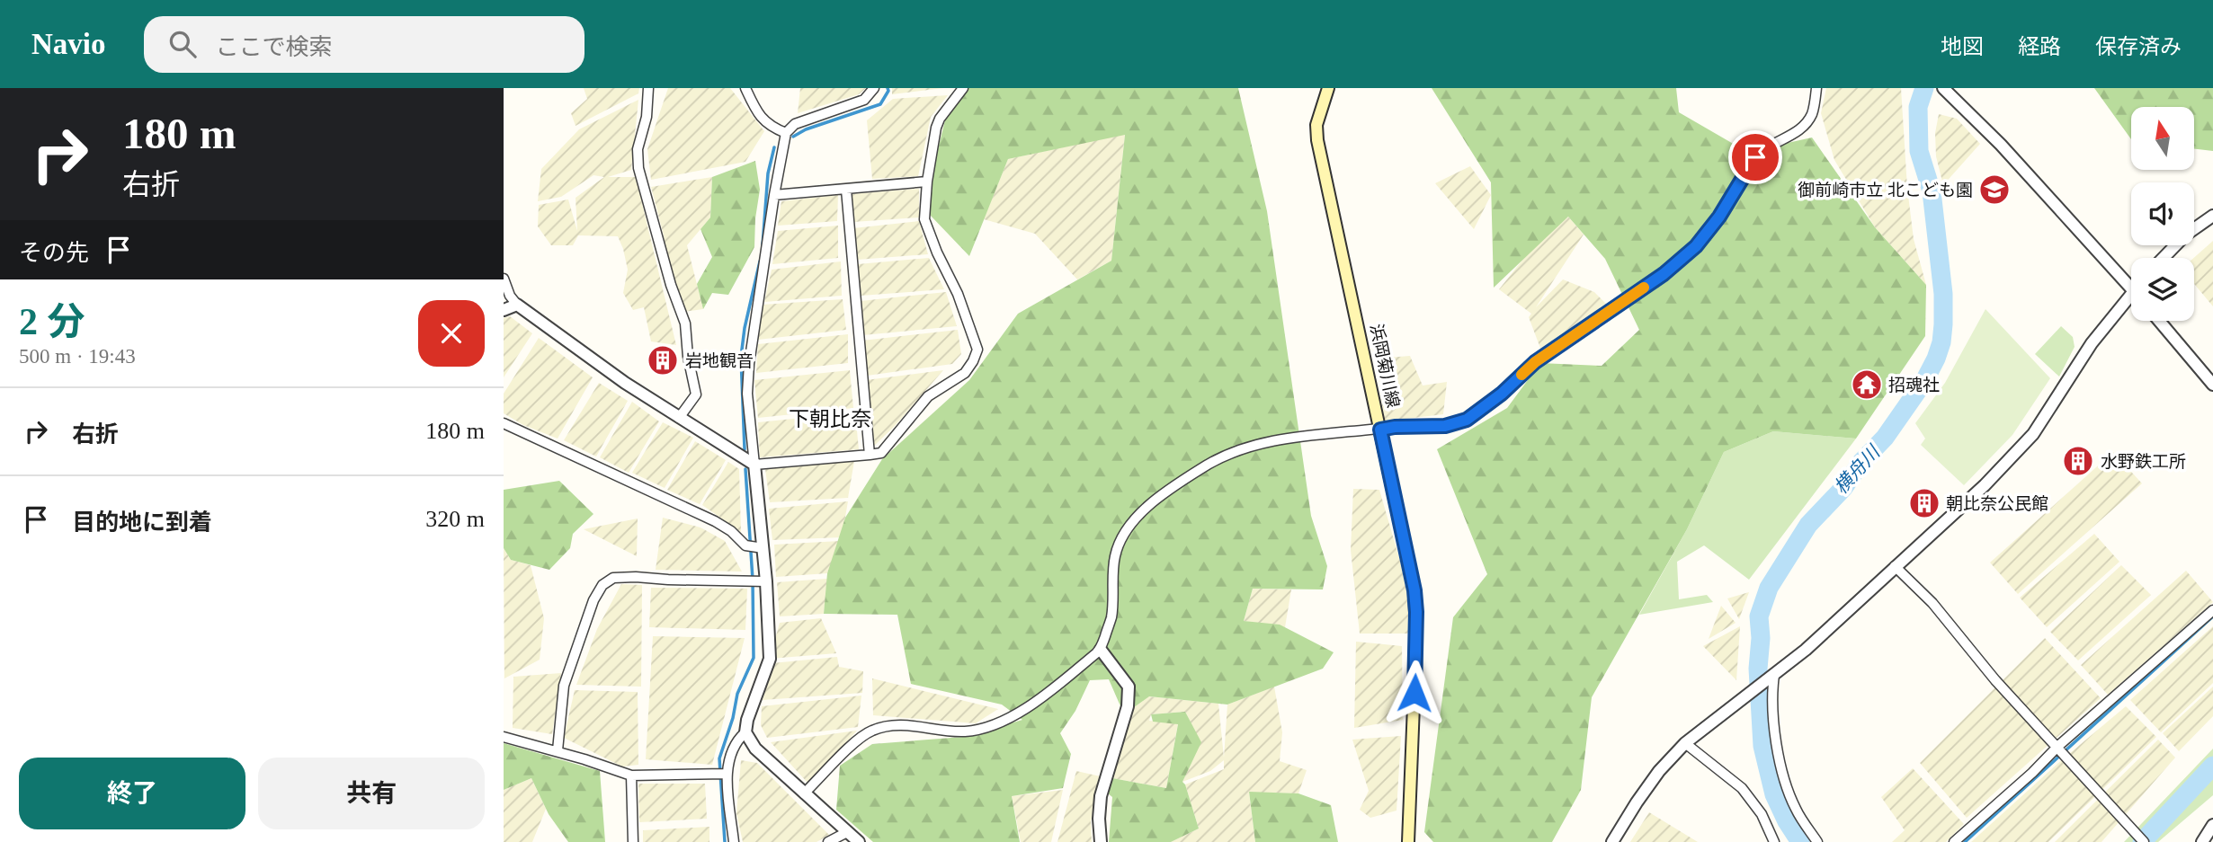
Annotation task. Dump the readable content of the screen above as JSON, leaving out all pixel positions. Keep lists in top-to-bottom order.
{
  "streets": {
    "main road": ["浜岡菊川線"]
  },
  "districts": ["下朝比奈"],
  "water": ["横舟川"],
  "places": {
    "school or university": ["御前崎市立 北こども園"],
    "building": ["岩地観音", "水野鉄工所", "朝比奈公民館"],
    "temple": ["招魂社"]
  },
  "north": "top",
  "page": {
    "header": "Navio",
    "search": "ここで検索",
    "nav": ["地図", "経路", "保存済み"],
    "turn": ["180 m", "右折"],
    "then": "その先",
    "heading": ["2 分", "500 m · 19:43"],
    "list": [
      {
        "name": "右折",
        "value": "180 m"
      },
      {
        "name": "目的地に到着",
        "value": "320 m"
      }
    ],
    "buttons": ["終了", "共有"]
  }
}
